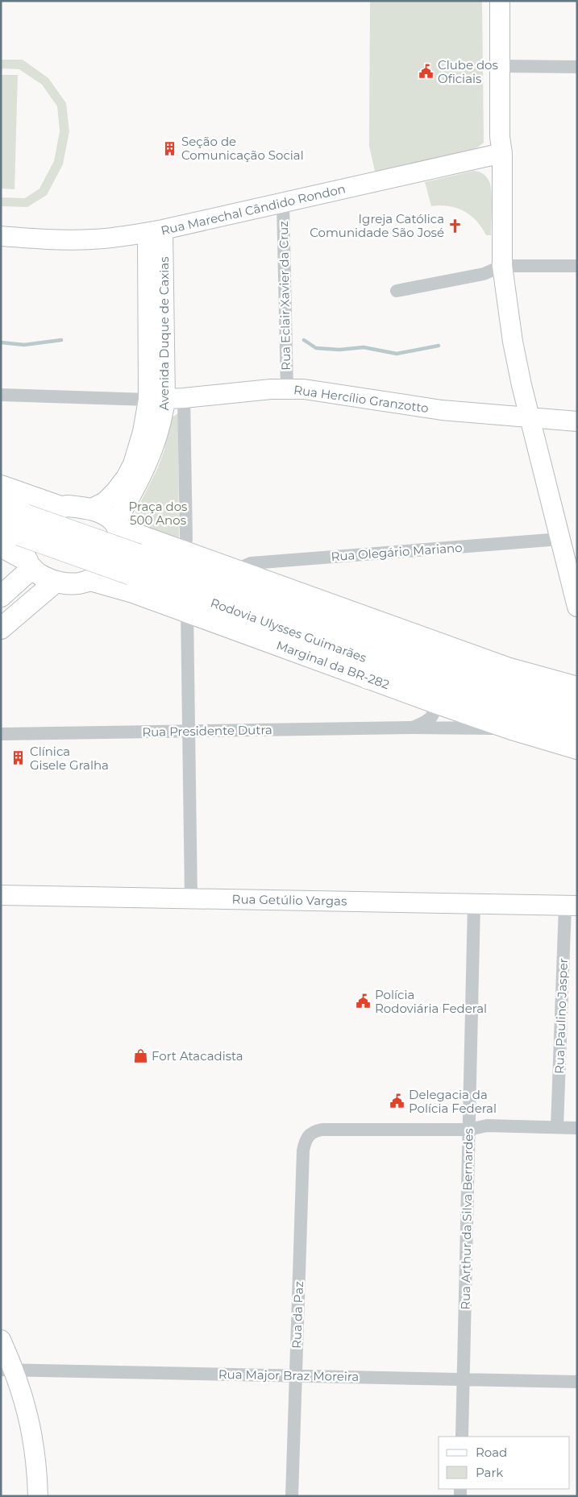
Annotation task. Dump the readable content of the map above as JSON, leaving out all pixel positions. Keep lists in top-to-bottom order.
{
  "streets": {
    "highway": ["Rodovia Ulysses Guimarães"],
    "main road": ["Marginal da BR-282"],
    "street": [
      "Rua Marechal Cândido Rondon",
      "Rua Eclair Xavier da Cruz",
      "Avenida Duque de Caxias",
      "Rua Hercílio Granzotto",
      "Rua Olegário Mariano",
      "Rua Presidente Dutra",
      "Rua Getúlio Vargas",
      "Rua Paulino Jasper",
      "Rua Arthur da Silva Bernardes",
      "Rua da Paz",
      "Rua Major Braz Moreira"
    ]
  },
  "crossings": [
    ["Rua Marechal Cândido Rondon", "Rua Eclair Xavier da Cruz"],
    ["Rua Marechal Cândido Rondon", "Avenida Duque de Caxias"],
    ["Rua Eclair Xavier da Cruz", "Rua Hercílio Granzotto"],
    ["Avenida Duque de Caxias", "Rua Hercílio Granzotto"],
    ["Avenida Duque de Caxias", "Marginal da BR-282"],
    ["Marginal da BR-282", "Rua Presidente Dutra"],
    ["Rua Getúlio Vargas", "Rua Paulino Jasper"],
    ["Rua Getúlio Vargas", "Rua Arthur da Silva Bernardes"],
    ["Rua Arthur da Silva Bernardes", "Rua da Paz"],
    ["Rua Arthur da Silva Bernardes", "Rua Major Braz Moreira"],
    ["Rua da Paz", "Rua Major Braz Moreira"]
  ],
  "parks": ["Praça dos 500 Anos"],
  "places": {
    "public building": ["Clube dos Oficiais", "Polícia Rodoviária Federal", "Delegacia da Polícia Federal"],
    "building": ["Seção de Comunicação Social", "Clínica Gisele Gralha"],
    "church": ["Igreja Católica Comunidade São José"],
    "shop": ["Fort Atacadista"]
  },
  "legend": ["Road", "Park"]
}
